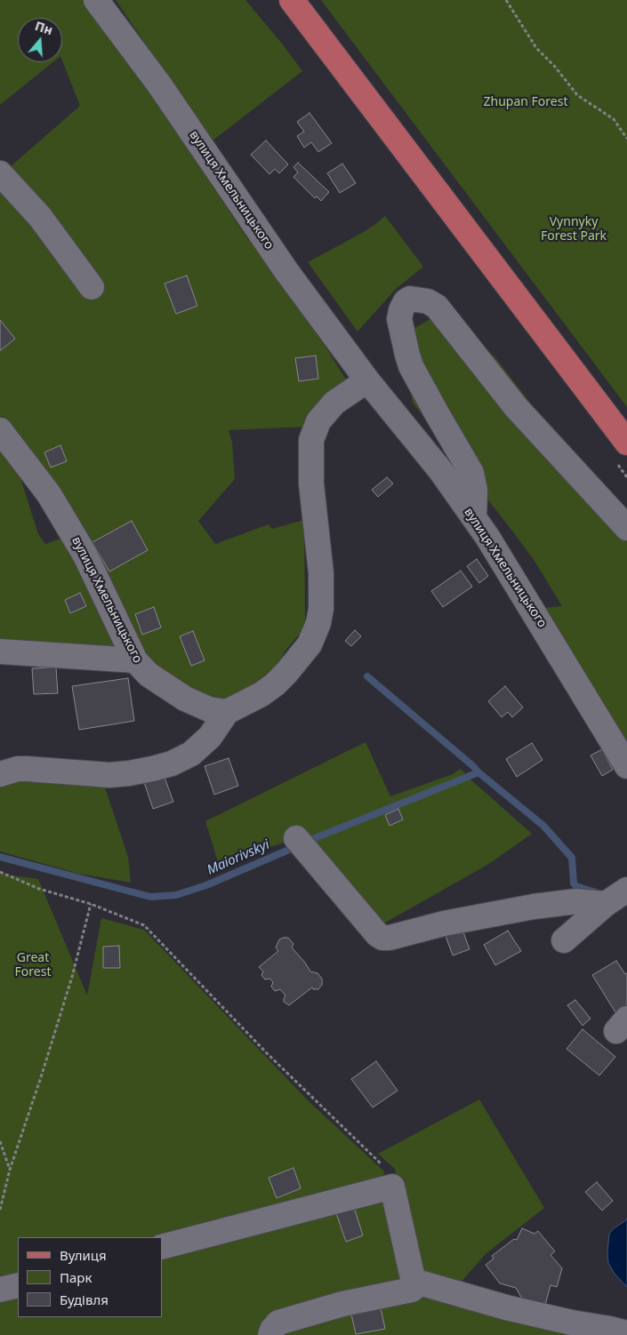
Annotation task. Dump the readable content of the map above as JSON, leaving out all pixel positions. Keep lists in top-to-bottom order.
{
  "streets": {
    "street": ["вулиця Хмельницького"]
  },
  "water": ["Maiorivskyi"],
  "parks": ["Zhupan Forest", "Vynnyky Forest Park", "Great Forest"],
  "legend": ["Вулиця", "Парк", "Будівля"],
  "north": "top"
}
